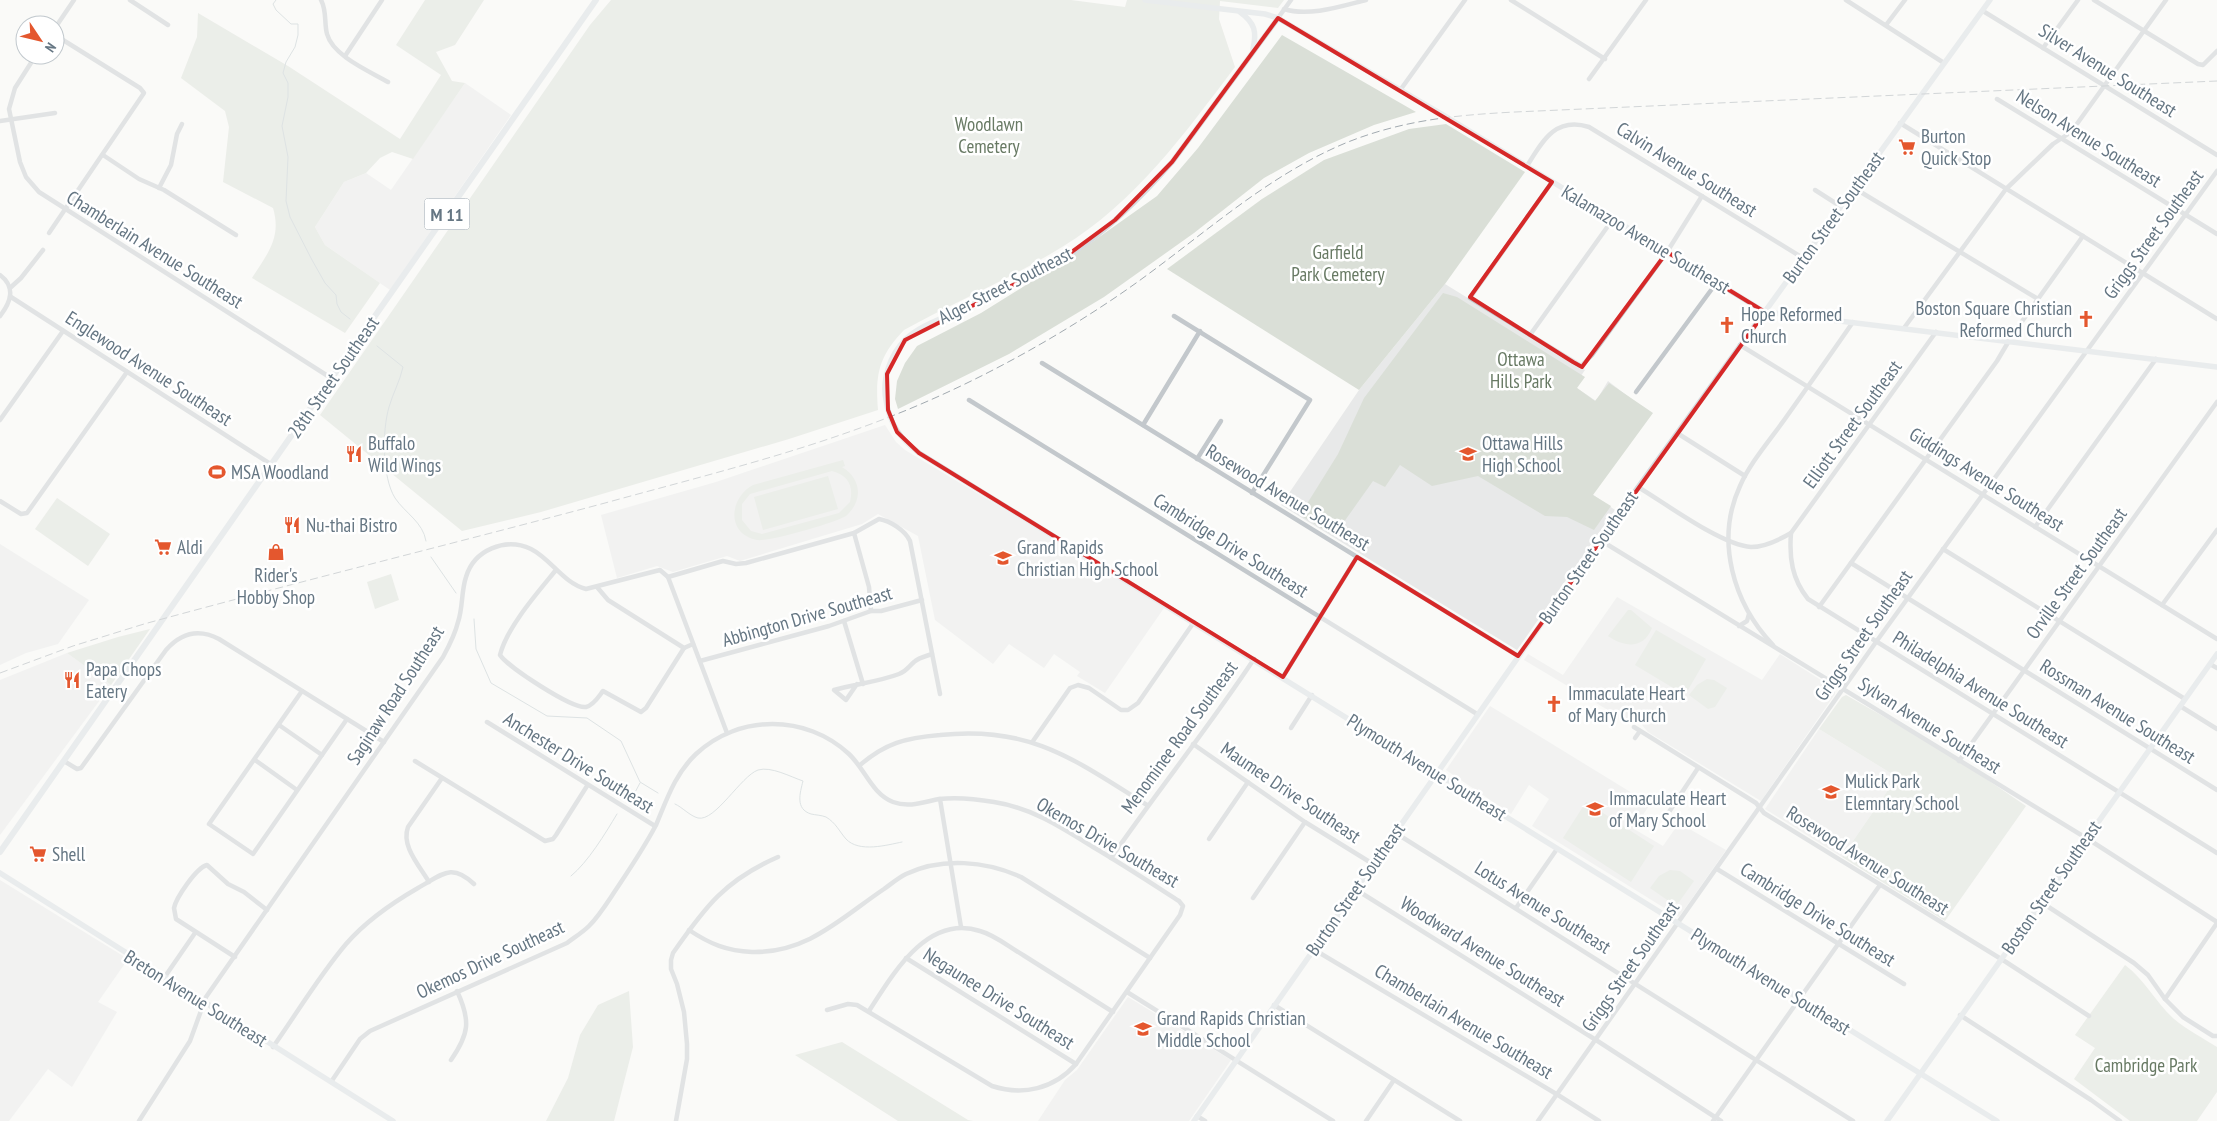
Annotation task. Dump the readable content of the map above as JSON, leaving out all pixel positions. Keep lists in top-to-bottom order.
{
  "streets": {
    "main road": [
      "M 11",
      "Burton Street Southeast",
      "Kalamazoo Avenue Southeast",
      "Alger Street Southeast",
      "28th Street Southeast",
      "Plymouth Avenue Southeast",
      "Boston Street Southeast",
      "Breton Avenue Southeast"
    ],
    "street": [
      "Silver Avenue Southeast",
      "Nelson Avenue Southeast",
      "Calvin Avenue Southeast",
      "Griggs Street Southeast",
      "Chamberlain Avenue Southeast",
      "Englewood Avenue Southeast",
      "Elliott Street Southeast",
      "Giddings Avenue Southeast",
      "Rosewood Avenue Southeast",
      "Cambridge Drive Southeast",
      "Orville Street Southeast",
      "Abbington Drive Southeast",
      "Philadelphia Avenue Southeast",
      "Saginaw Road Southeast",
      "Rossman Avenue Southeast",
      "Sylvan Avenue Southeast",
      "Menominee Road Southeast",
      "Anchester Drive Southeast",
      "Maumee Drive Southeast",
      "Okemos Drive Southeast",
      "Lotus Avenue Southeast",
      "Woodward Avenue Southeast",
      "Negaunee Drive Southeast"
    ]
  },
  "crossings": [
    ["Silver Avenue Southeast", "Burton Street Southeast"],
    ["Nelson Avenue Southeast", "Griggs Street Southeast"],
    ["Calvin Avenue Southeast", "Burton Street Southeast"],
    ["Calvin Avenue Southeast", "Kalamazoo Avenue Southeast"],
    ["Burton Street Southeast", "Kalamazoo Avenue Southeast"],
    ["Burton Street Southeast", "Chamberlain Avenue Southeast"],
    ["Burton Street Southeast", "Giddings Avenue Southeast"],
    ["Burton Street Southeast", "Rosewood Avenue Southeast"],
    ["Burton Street Southeast", "Cambridge Drive Southeast"],
    ["Burton Street Southeast", "Sylvan Avenue Southeast"],
    ["Burton Street Southeast", "Plymouth Avenue Southeast"],
    ["Burton Street Southeast", "Maumee Drive Southeast"],
    ["Burton Street Southeast", "Lotus Avenue Southeast"],
    ["Burton Street Southeast", "Woodward Avenue Southeast"],
    ["Griggs Street Southeast", "Kalamazoo Avenue Southeast"],
    ["Griggs Street Southeast", "Chamberlain Avenue Southeast"],
    ["Griggs Street Southeast", "Giddings Avenue Southeast"],
    ["Griggs Street Southeast", "Rosewood Avenue Southeast"],
    ["Griggs Street Southeast", "Cambridge Drive Southeast"],
    ["Griggs Street Southeast", "Philadelphia Avenue Southeast"],
    ["Griggs Street Southeast", "Rossman Avenue Southeast"],
    ["Griggs Street Southeast", "Sylvan Avenue Southeast"],
    ["Griggs Street Southeast", "Plymouth Avenue Southeast"],
    ["Griggs Street Southeast", "Lotus Avenue Southeast"],
    ["Griggs Street Southeast", "Woodward Avenue Southeast"],
    ["Kalamazoo Avenue Southeast", "Alger Street Southeast"],
    ["Kalamazoo Avenue Southeast", "Elliott Street Southeast"],
    ["Chamberlain Avenue Southeast", "28th Street Southeast"],
    ["Alger Street Southeast", "Plymouth Avenue Southeast"],
    ["Englewood Avenue Southeast", "28th Street Southeast"],
    ["Elliott Street Southeast", "Giddings Avenue Southeast"],
    ["Elliott Street Southeast", "Philadelphia Avenue Southeast"],
    ["Giddings Avenue Southeast", "Orville Street Southeast"],
    ["Rosewood Avenue Southeast", "Boston Street Southeast"],
    ["Orville Street Southeast", "Philadelphia Avenue Southeast"],
    ["Orville Street Southeast", "Rossman Avenue Southeast"],
    ["Orville Street Southeast", "Sylvan Avenue Southeast"],
    ["Philadelphia Avenue Southeast", "Boston Street Southeast"],
    ["Saginaw Road Southeast", "Breton Avenue Southeast"],
    ["Rossman Avenue Southeast", "Boston Street Southeast"],
    ["Sylvan Avenue Southeast", "Boston Street Southeast"],
    ["Menominee Road Southeast", "Plymouth Avenue Southeast"],
    ["Menominee Road Southeast", "Maumee Drive Southeast"],
    ["Menominee Road Southeast", "Okemos Drive Southeast"],
    ["Anchester Drive Southeast", "Okemos Drive Southeast"],
    ["Plymouth Avenue Southeast", "Boston Street Southeast"],
    ["Okemos Drive Southeast", "Breton Avenue Southeast"]
  ],
  "parks": [
    "Woodlawn Cemetery",
    "Garfield Park Cemetery",
    "Ottawa Hills Park",
    "Cambridge Park"
  ],
  "places": {
    "supermarket": ["Burton Quick Stop", "Aldi", "Shell"],
    "church": ["Boston Square Christian Reformed Church", "Hope Reformed Church", "Immaculate Heart of Mary Church"],
    "restaurant": ["Buffalo Wild Wings", "Nu-thai Bistro", "Papa Chops Eatery"],
    "school or university": [
      "Ottawa Hills High School",
      "Grand Rapids Christian High School",
      "Mulick Park Elemntary School",
      "Immaculate Heart of Mary School",
      "Grand Rapids Christian Middle School"
    ],
    "sports": ["MSA Woodland"],
    "shop": ["Rider's Hobby Shop"]
  },
  "north": "bottom right"
}
